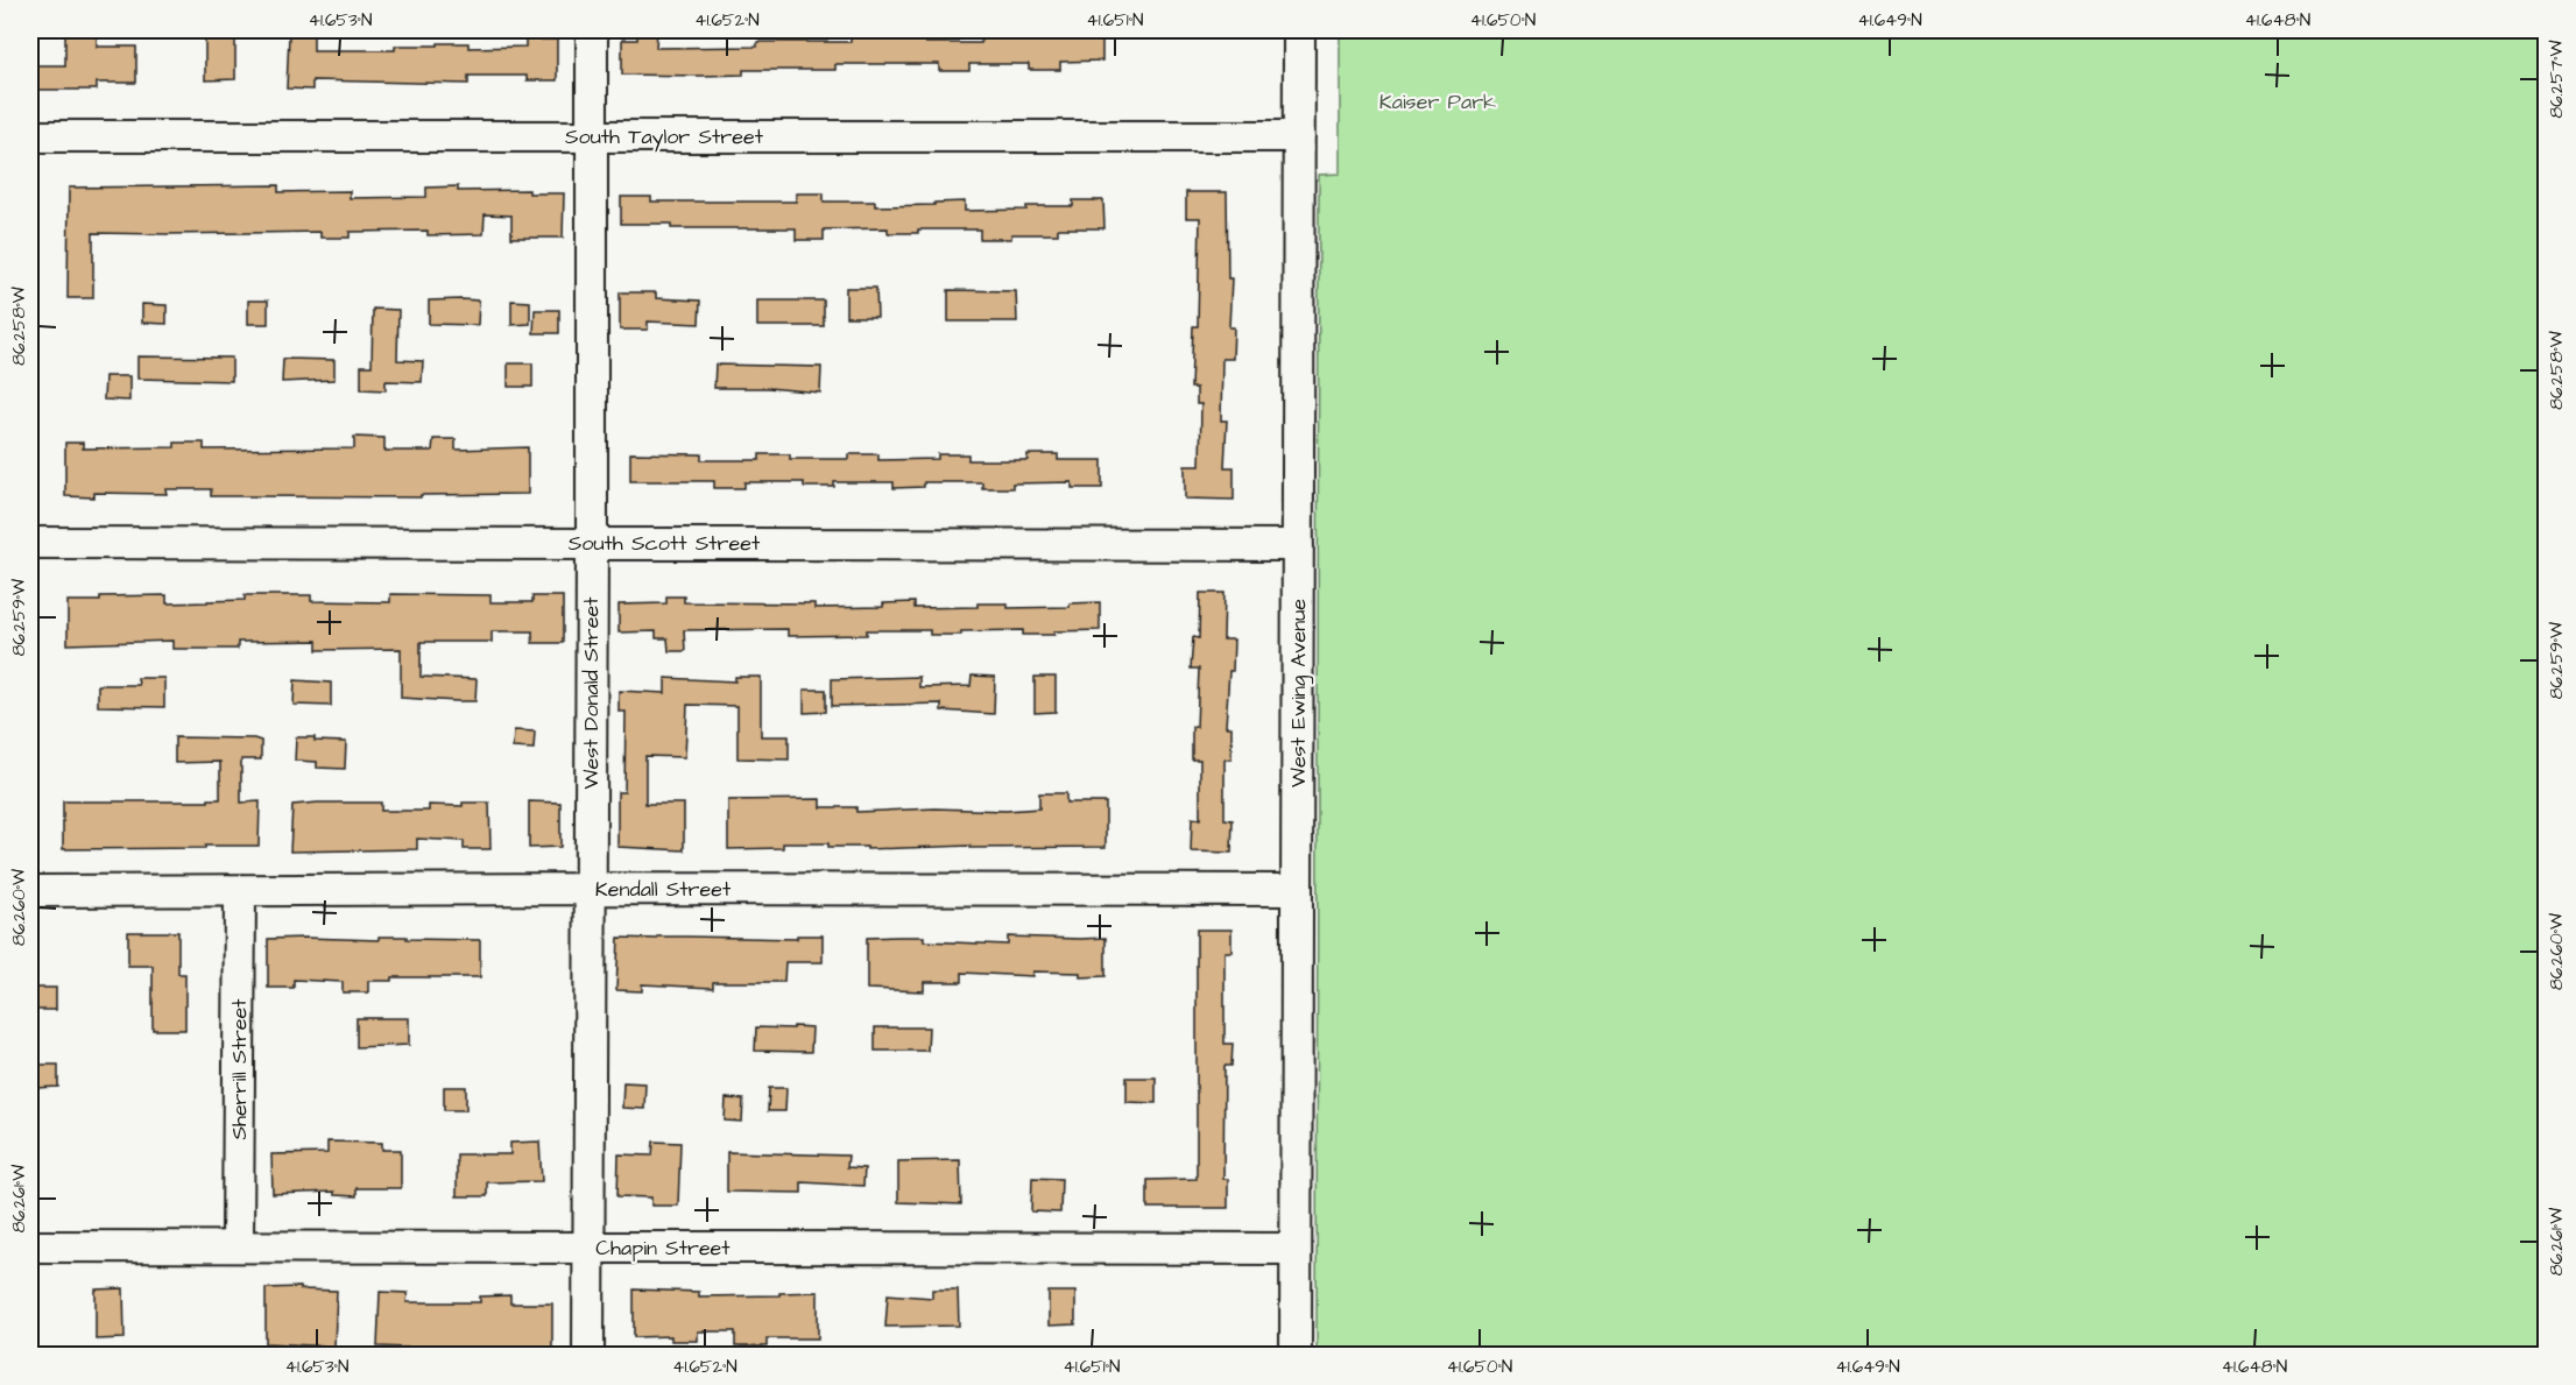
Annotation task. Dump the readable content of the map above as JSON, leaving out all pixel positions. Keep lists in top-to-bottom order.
{
  "streets": {
    "street": [
      "South Taylor Street",
      "South Scott Street",
      "West Donald Street",
      "West Ewing Avenue",
      "Kendall Street",
      "Sherrill Street",
      "Chapin Street"
    ]
  },
  "crossings": [
    ["South Taylor Street", "West Donald Street"],
    ["South Taylor Street", "West Ewing Avenue"],
    ["South Scott Street", "West Donald Street"],
    ["South Scott Street", "West Ewing Avenue"],
    ["West Donald Street", "Kendall Street"],
    ["West Donald Street", "Chapin Street"],
    ["West Ewing Avenue", "Kendall Street"],
    ["West Ewing Avenue", "Chapin Street"],
    ["Kendall Street", "Sherrill Street"],
    ["Sherrill Street", "Chapin Street"]
  ],
  "parks": ["Kaiser Park"],
  "coordinates": [
    "41.653°N",
    "41.652°N",
    "41.651°N",
    "41.650°N",
    "41.649°N",
    "41.648°N",
    "86.257°W",
    "86.258°W",
    "86.259°W",
    "86.260°W",
    "86.261°W"
  ]
}
